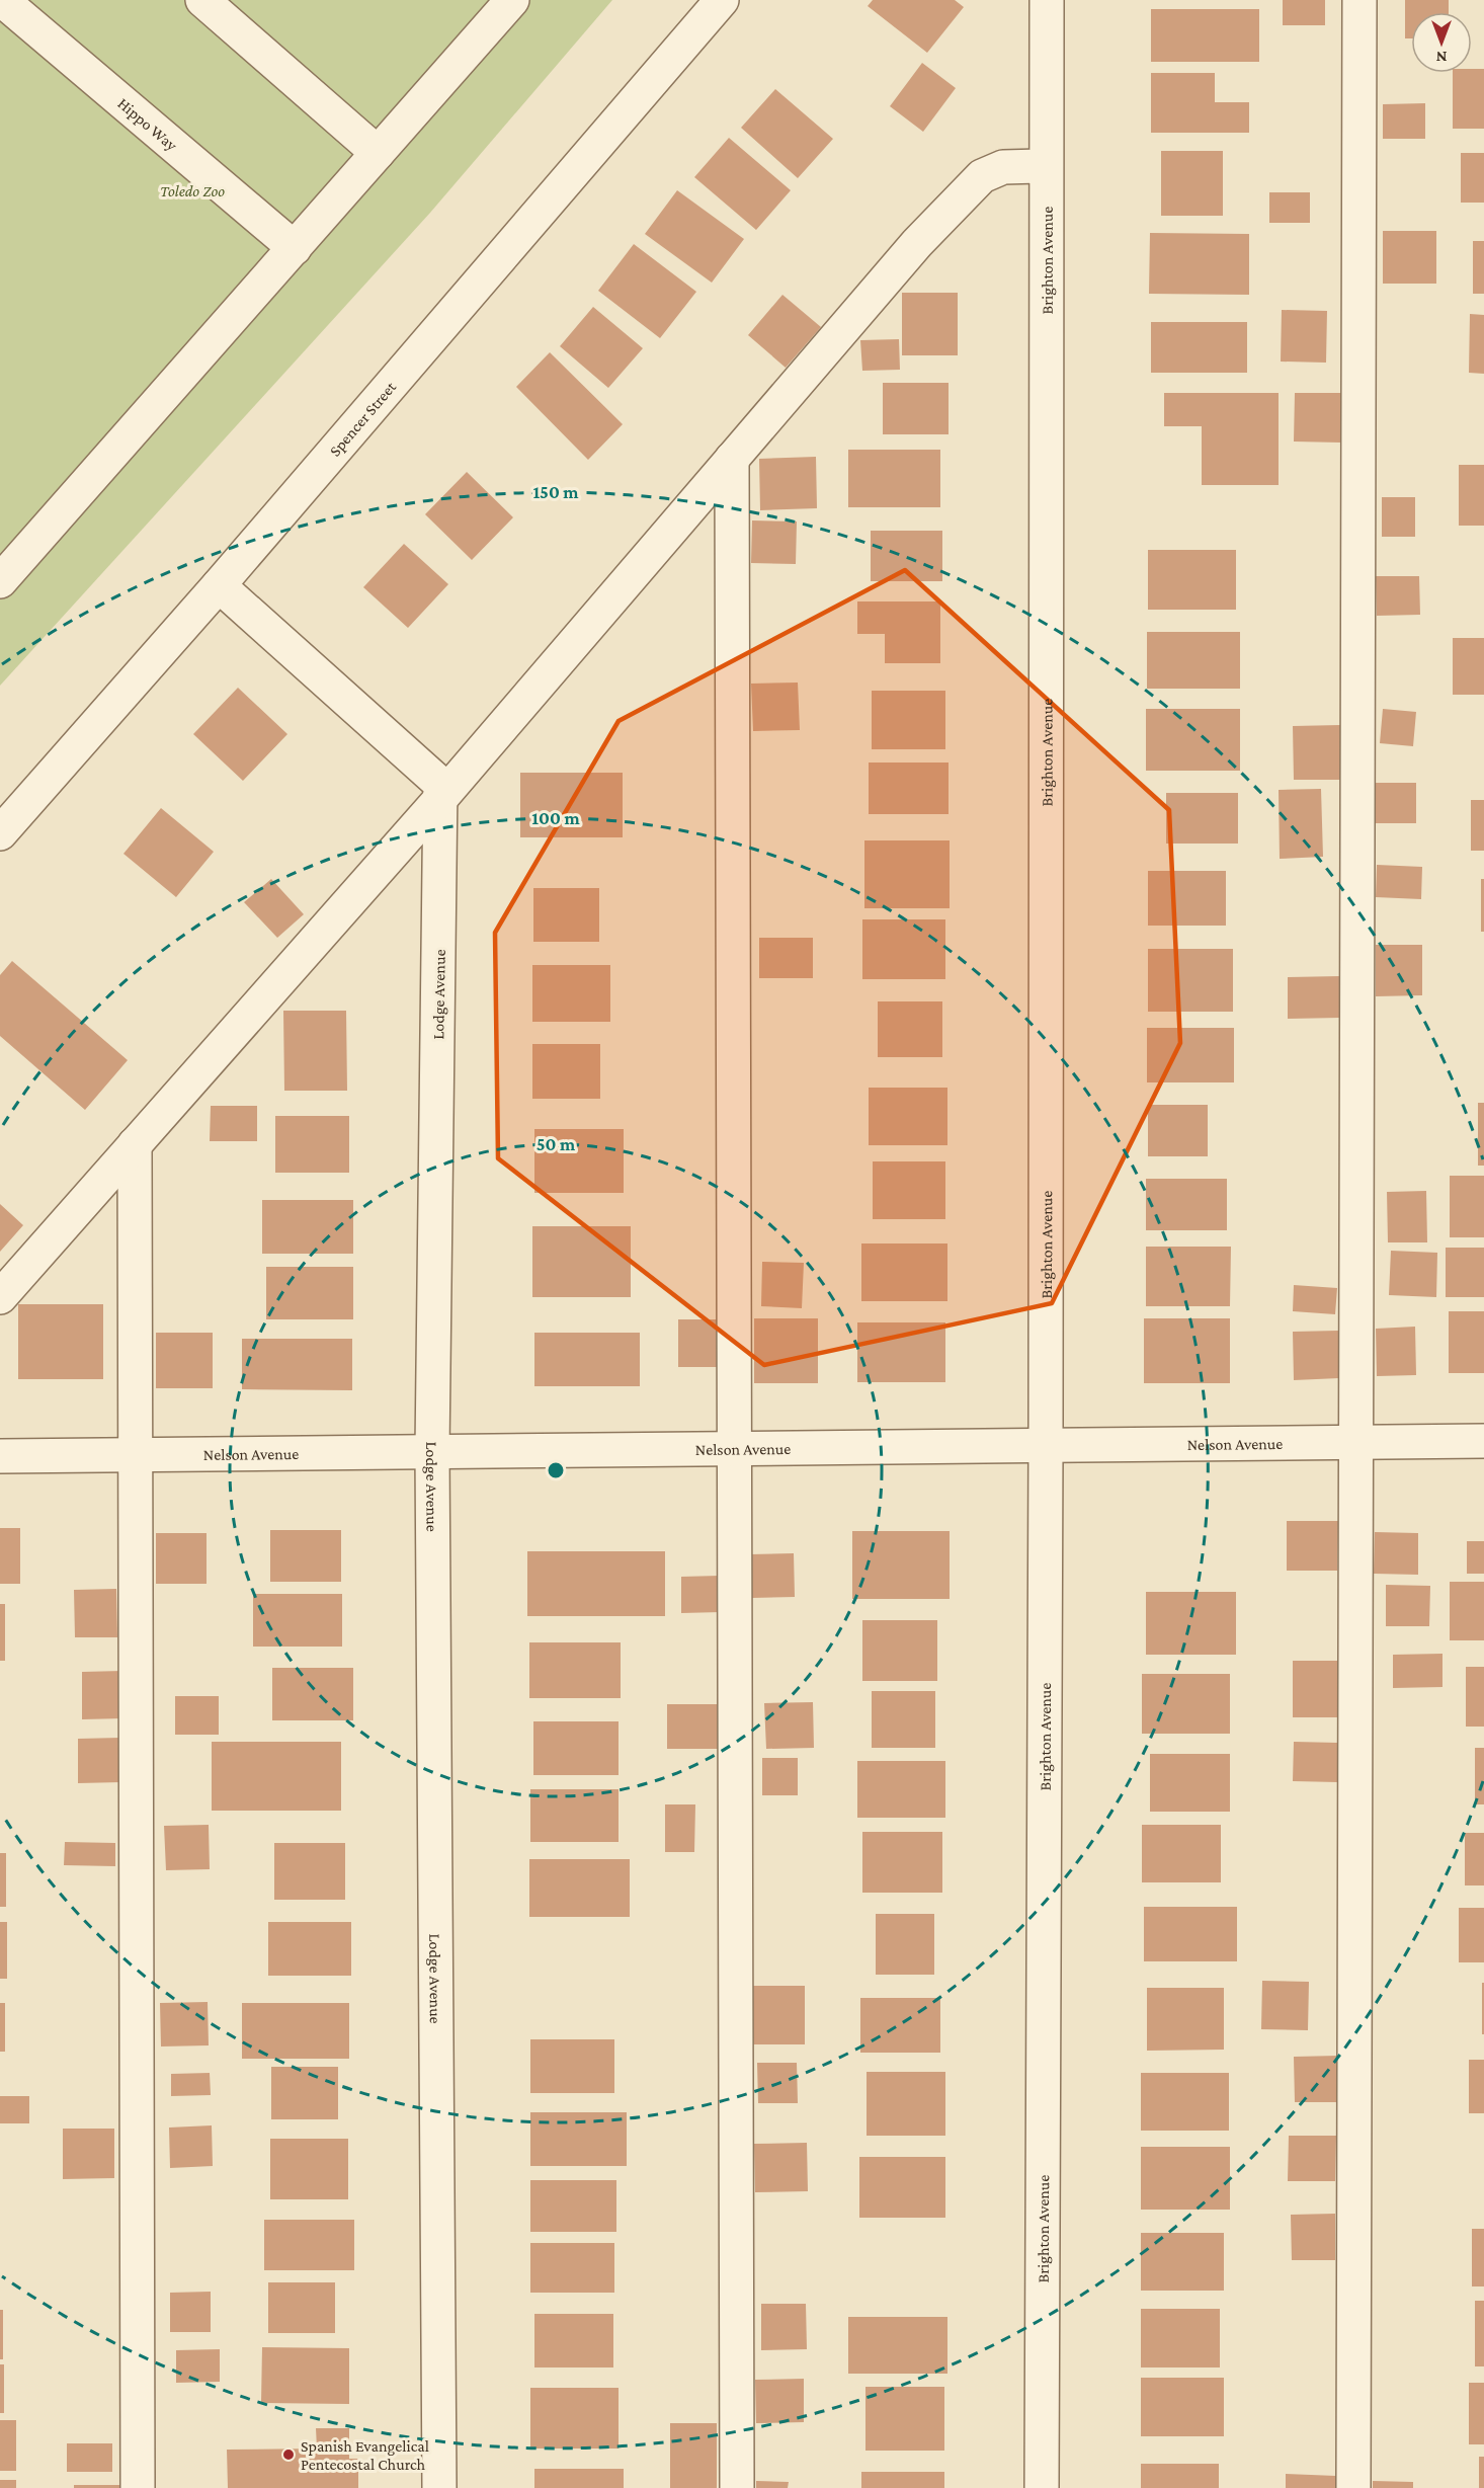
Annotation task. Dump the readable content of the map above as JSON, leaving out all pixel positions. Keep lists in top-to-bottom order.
{
  "streets": {
    "street": [
      "Hippo Way",
      "Brighton Avenue",
      "Spencer Street",
      "Lodge Avenue",
      "Nelson Avenue"
    ]
  },
  "crossings": [
    ["Brighton Avenue", "Nelson Avenue"],
    ["Spencer Street", "Lodge Avenue"],
    ["Lodge Avenue", "Nelson Avenue"]
  ],
  "parks": ["Toledo Zoo"],
  "places": ["Spanish Evangelical Pentecostal Church"],
  "north": "bottom",
  "rings": ["150 m", "100 m", "50 m"]
}
